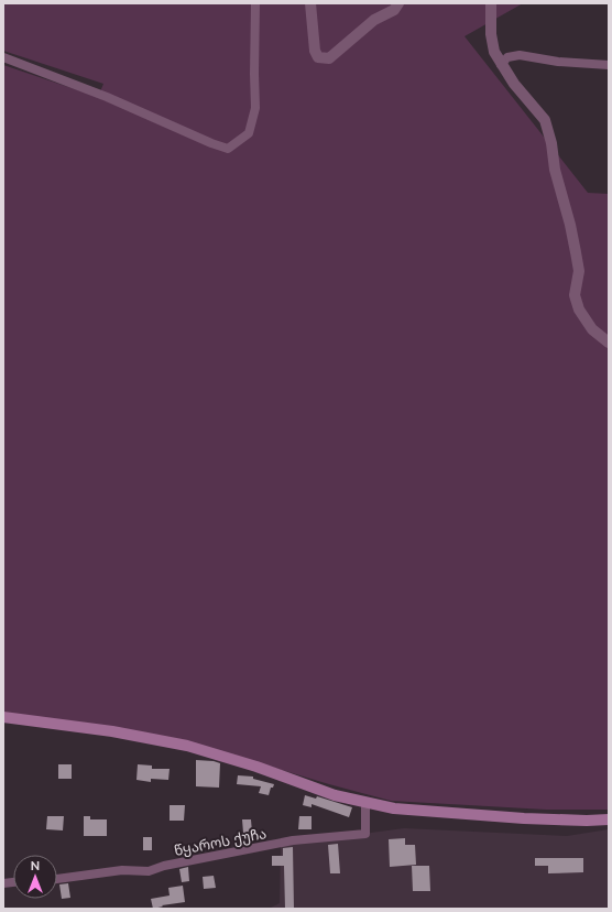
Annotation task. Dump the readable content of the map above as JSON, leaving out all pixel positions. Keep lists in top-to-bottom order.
{
  "streets": {
    "street": ["წყაროს ქუჩა"]
  },
  "north": "top"
}
